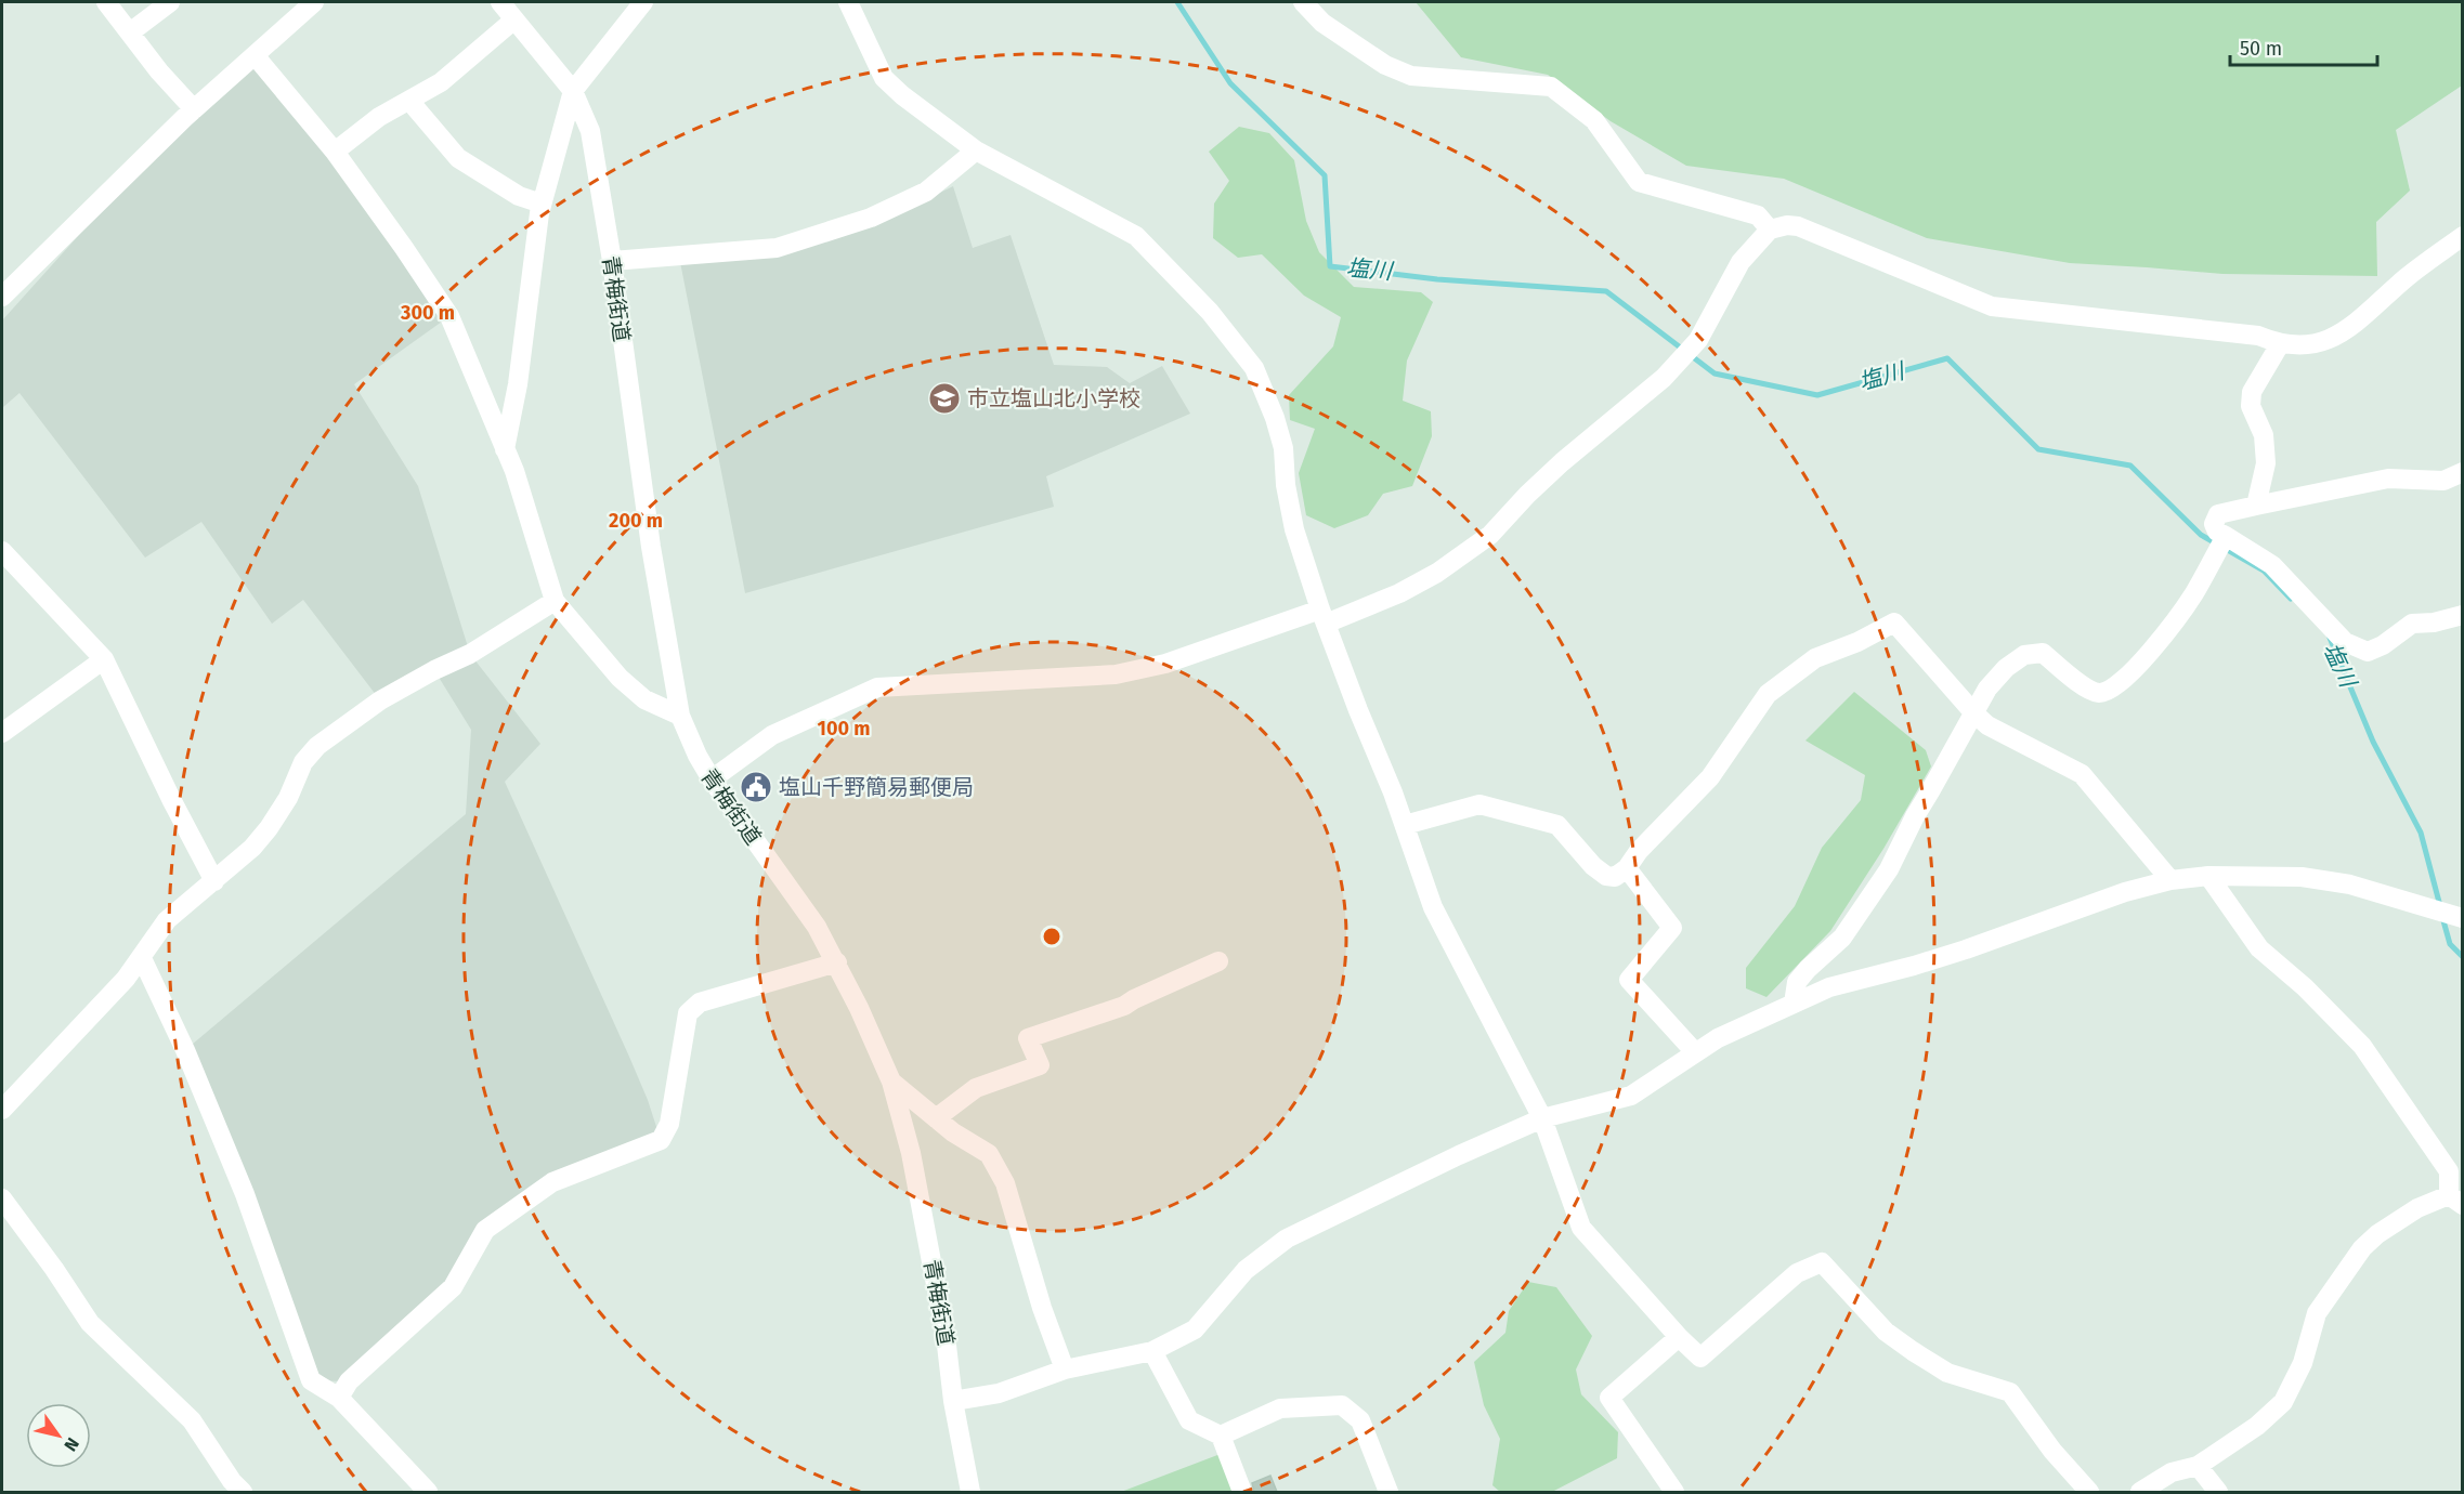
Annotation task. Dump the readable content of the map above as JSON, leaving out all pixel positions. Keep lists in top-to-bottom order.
{
  "streets": {
    "street": ["青梅街道"]
  },
  "water": ["塩川"],
  "places": {
    "school or university": ["市立塩山北小学校"],
    "public building": ["塩山千野簡易郵便局"]
  },
  "scale_bar": "50 m",
  "north": "bottom right",
  "rings": ["300 m", "200 m", "100 m"]
}
